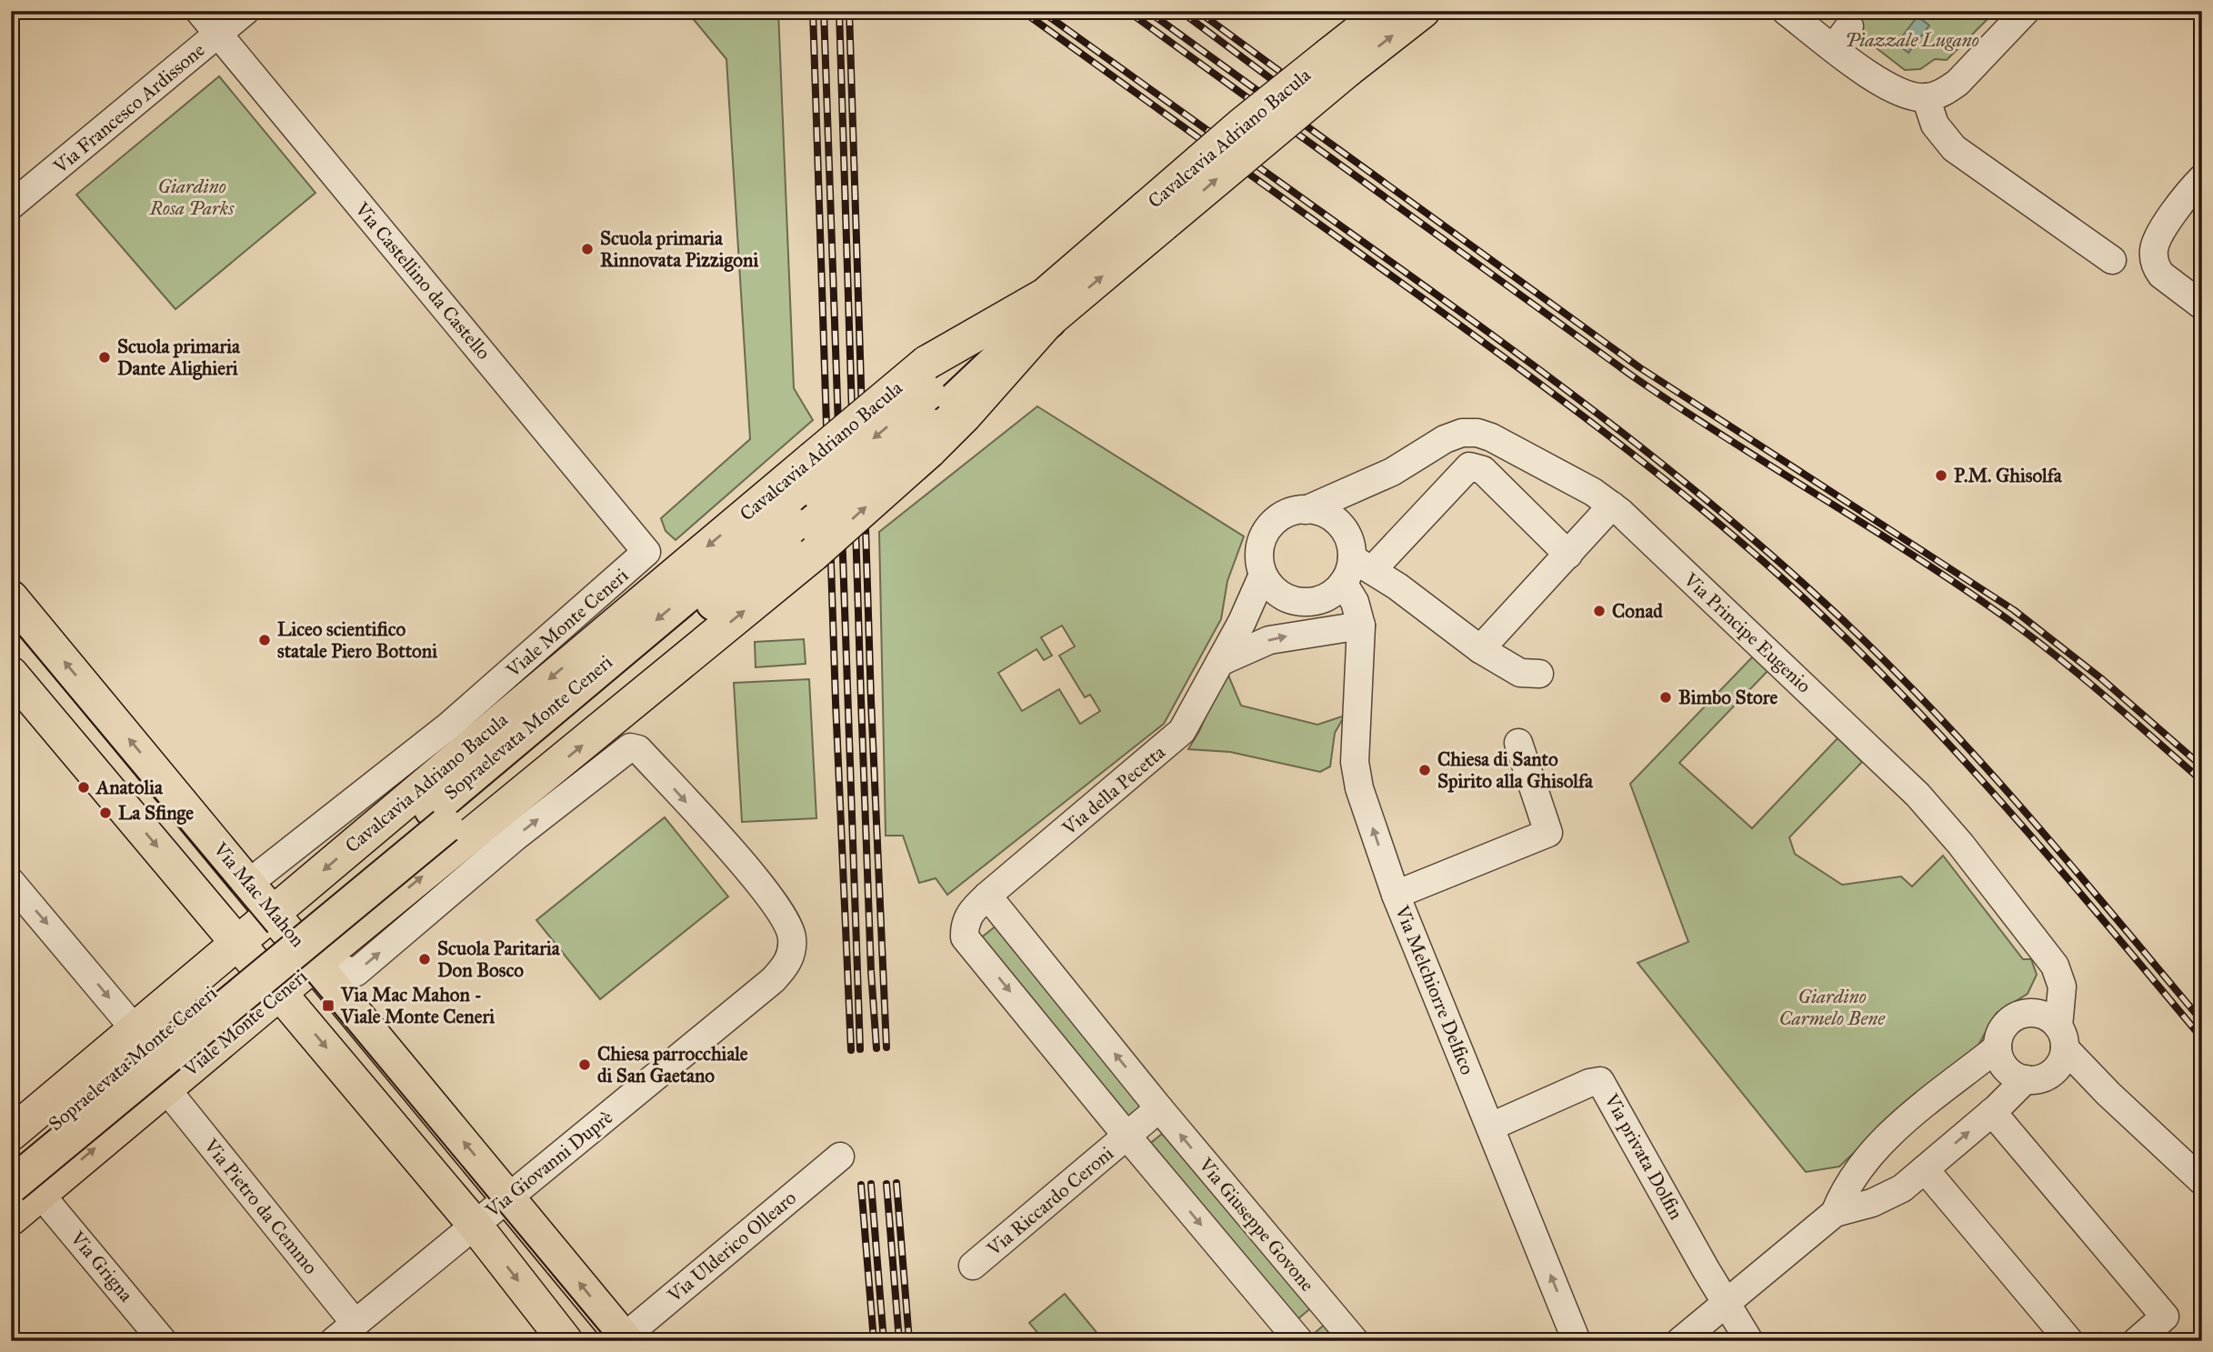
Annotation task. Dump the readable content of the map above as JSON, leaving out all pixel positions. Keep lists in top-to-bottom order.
{
  "streets": {
    "highway": ["Cavalcavia Adriano Bacula", "Sopraelevata Monte Ceneri"],
    "main road": ["Viale Monte Ceneri", "Via Mac Mahon"],
    "street": [
      "Via Francesco Ardissone",
      "Via Castellino da Castello",
      "Via Principe Eugenio",
      "Via della Pecetta",
      "Via Melchiorre Delfico",
      "Via privata Dolfin",
      "Via Giovanni Duprè",
      "Via Riccardo Ceroni",
      "Via Pietro da Cemmo",
      "Via Giuseppe Govone",
      "Via Ulderico Ollearo",
      "Via Grigna"
    ]
  },
  "crossings": [
    ["Via Francesco Ardissone", "Via Castellino da Castello"],
    ["Cavalcavia Adriano Bacula", "Viale Monte Ceneri"],
    ["Cavalcavia Adriano Bacula", "Sopraelevata Monte Ceneri"],
    ["Cavalcavia Adriano Bacula", "Via Mac Mahon"],
    ["Via Castellino da Castello", "Viale Monte Ceneri"],
    ["Viale Monte Ceneri", "Sopraelevata Monte Ceneri"],
    ["Viale Monte Ceneri", "Via Mac Mahon"],
    ["Viale Monte Ceneri", "Via Giovanni Duprè"],
    ["Viale Monte Ceneri", "Via Pietro da Cemmo"],
    ["Viale Monte Ceneri", "Via Grigna"],
    ["Via Principe Eugenio", "Via della Pecetta"],
    ["Via Principe Eugenio", "Via Melchiorre Delfico"],
    ["Sopraelevata Monte Ceneri", "Via Grigna"],
    ["Via della Pecetta", "Via Melchiorre Delfico"],
    ["Via della Pecetta", "Via Riccardo Ceroni"],
    ["Via della Pecetta", "Via Giuseppe Govone"],
    ["Via Mac Mahon", "Via Giovanni Duprè"],
    ["Via Mac Mahon", "Via Ulderico Ollearo"],
    ["Via Melchiorre Delfico", "Via privata Dolfin"],
    ["Via Giovanni Duprè", "Via Pietro da Cemmo"]
  ],
  "one_way": ["Via Melchiorre Delfico"],
  "parks": ["Piazzale Lugano", "Giardino Rosa Parks", "Giardino Carmelo Bene"],
  "places": {
    "other": [
      "Scuola primaria Rinnovata Pizzigoni",
      "Scuola primaria Dante Alighieri",
      "P.M. Ghisolfa",
      "Conad",
      "Liceo scientifico statale Piero Bottoni",
      "Bimbo Store",
      "Chiesa di Santo Spirito alla Ghisolfa",
      "Anatolia",
      "La Sfinge",
      "Scuola Paritaria Don Bosco",
      "Chiesa parrocchiale di San Gaetano"
    ],
    "transit": ["Via Mac Mahon - Viale Monte Ceneri"]
  }
}
